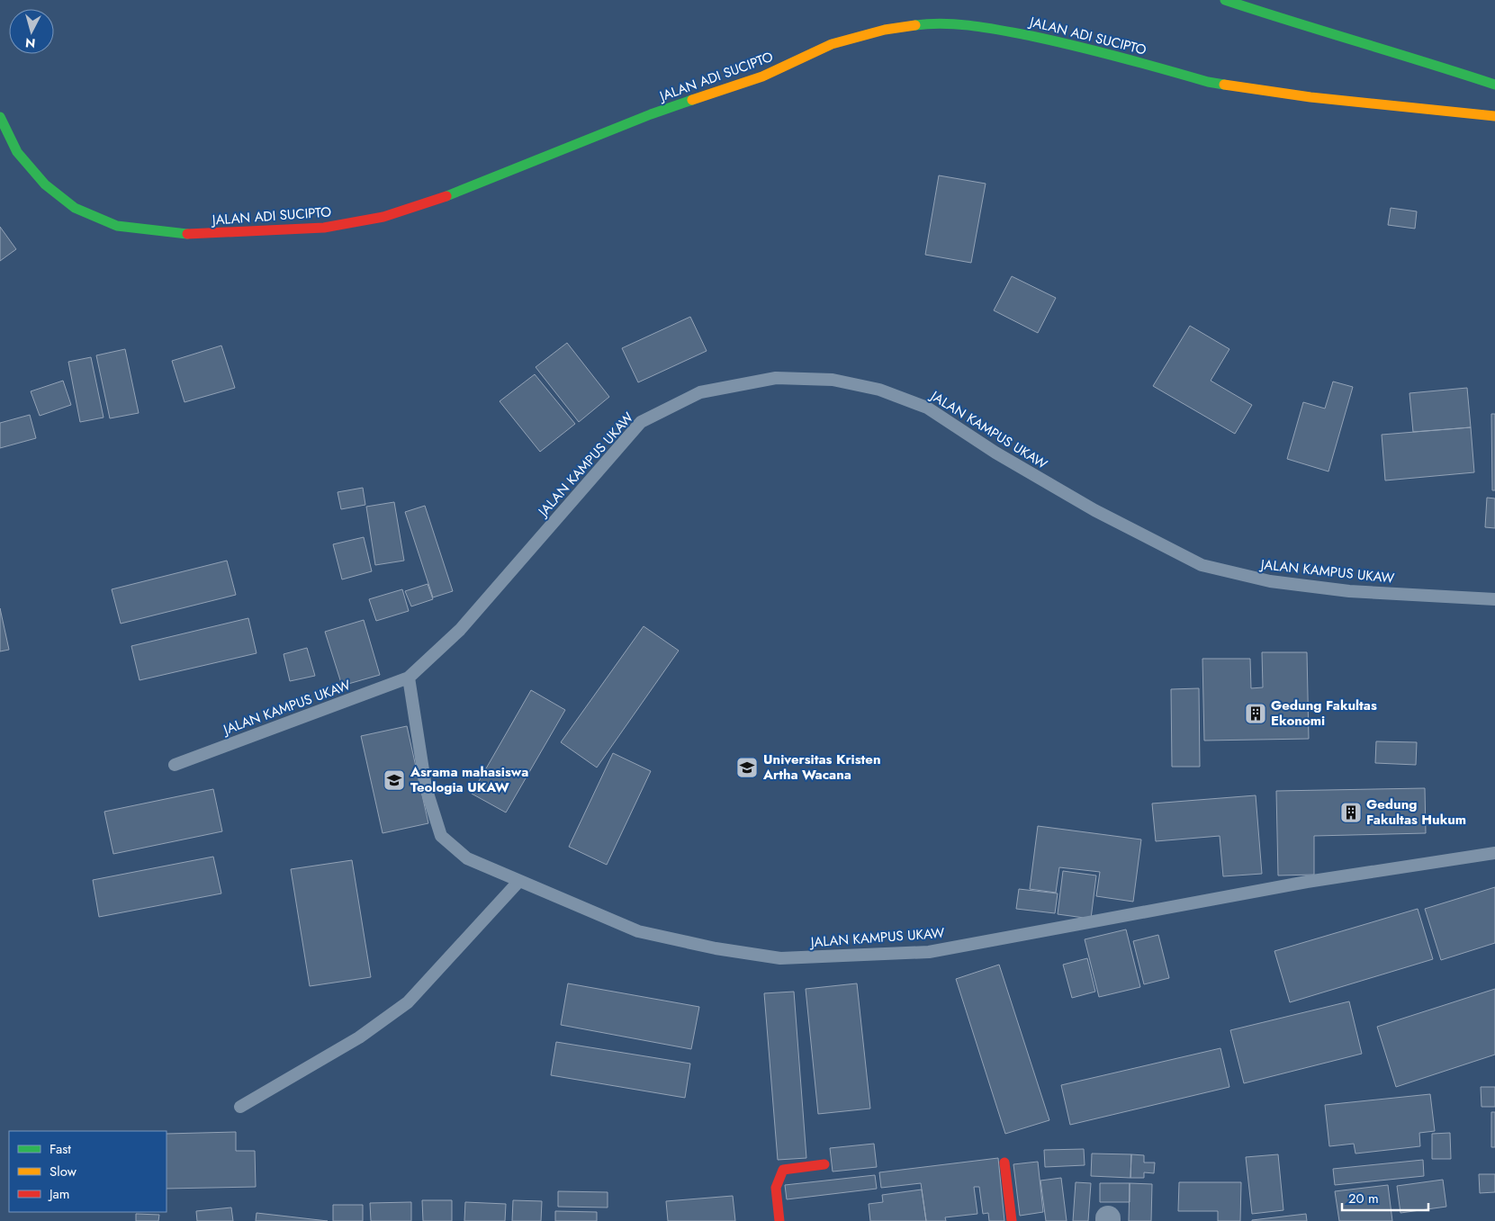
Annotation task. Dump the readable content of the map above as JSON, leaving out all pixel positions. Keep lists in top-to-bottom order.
{
  "streets": {
    "main road": ["JALAN ADI SUCIPTO"],
    "lane": ["JALAN KAMPUS UKAW"]
  },
  "places": {
    "building": ["Gedung Fakultas Ekonomi", "Gedung Fakultas Hukum"],
    "school or university": ["Universitas Kristen Artha Wacana", "Asrama mahasiswa Teologia UKAW"]
  },
  "legend": ["Fast", "Slow", "Jam"],
  "scale_bar": "20 m",
  "north": "bottom"
}
